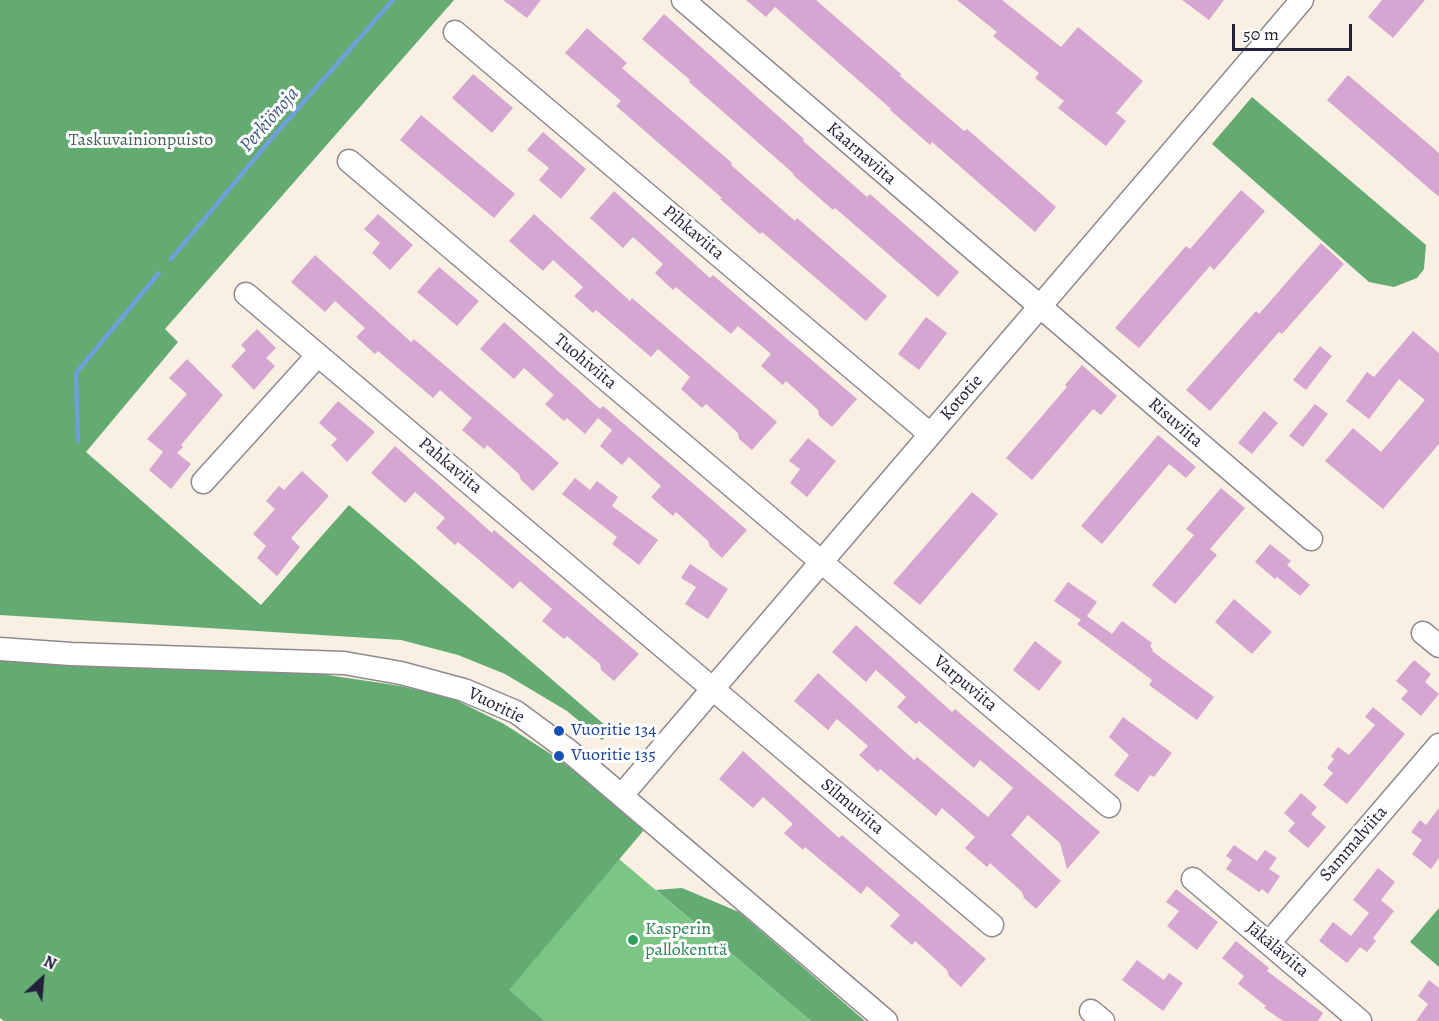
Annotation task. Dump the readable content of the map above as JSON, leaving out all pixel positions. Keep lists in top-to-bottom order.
{
  "streets": {
    "street": [
      "Kaarnaviita",
      "Pihkaviita",
      "Tuohiviita",
      "Kototie",
      "Risuviita",
      "Pahkaviita",
      "Varpuviita",
      "Vuoritie",
      "Silmuviita",
      "Sammalviita",
      "Jäkäläviita"
    ]
  },
  "crossings": [
    ["Kaarnaviita", "Kototie"],
    ["Kaarnaviita", "Risuviita"],
    ["Pihkaviita", "Kototie"],
    ["Tuohiviita", "Kototie"],
    ["Tuohiviita", "Varpuviita"],
    ["Kototie", "Risuviita"],
    ["Kototie", "Pahkaviita"],
    ["Kototie", "Varpuviita"],
    ["Kototie", "Vuoritie"],
    ["Kototie", "Silmuviita"],
    ["Pahkaviita", "Silmuviita"],
    ["Sammalviita", "Jäkäläviita"]
  ],
  "water": ["Perkiönoja"],
  "parks": ["Taskuvainionpuisto"],
  "places": ["Vuoritie 134", "Vuoritie 135", "Kasperin pallokenttä"],
  "scale_bar": "50 m",
  "north": "top right"
}
